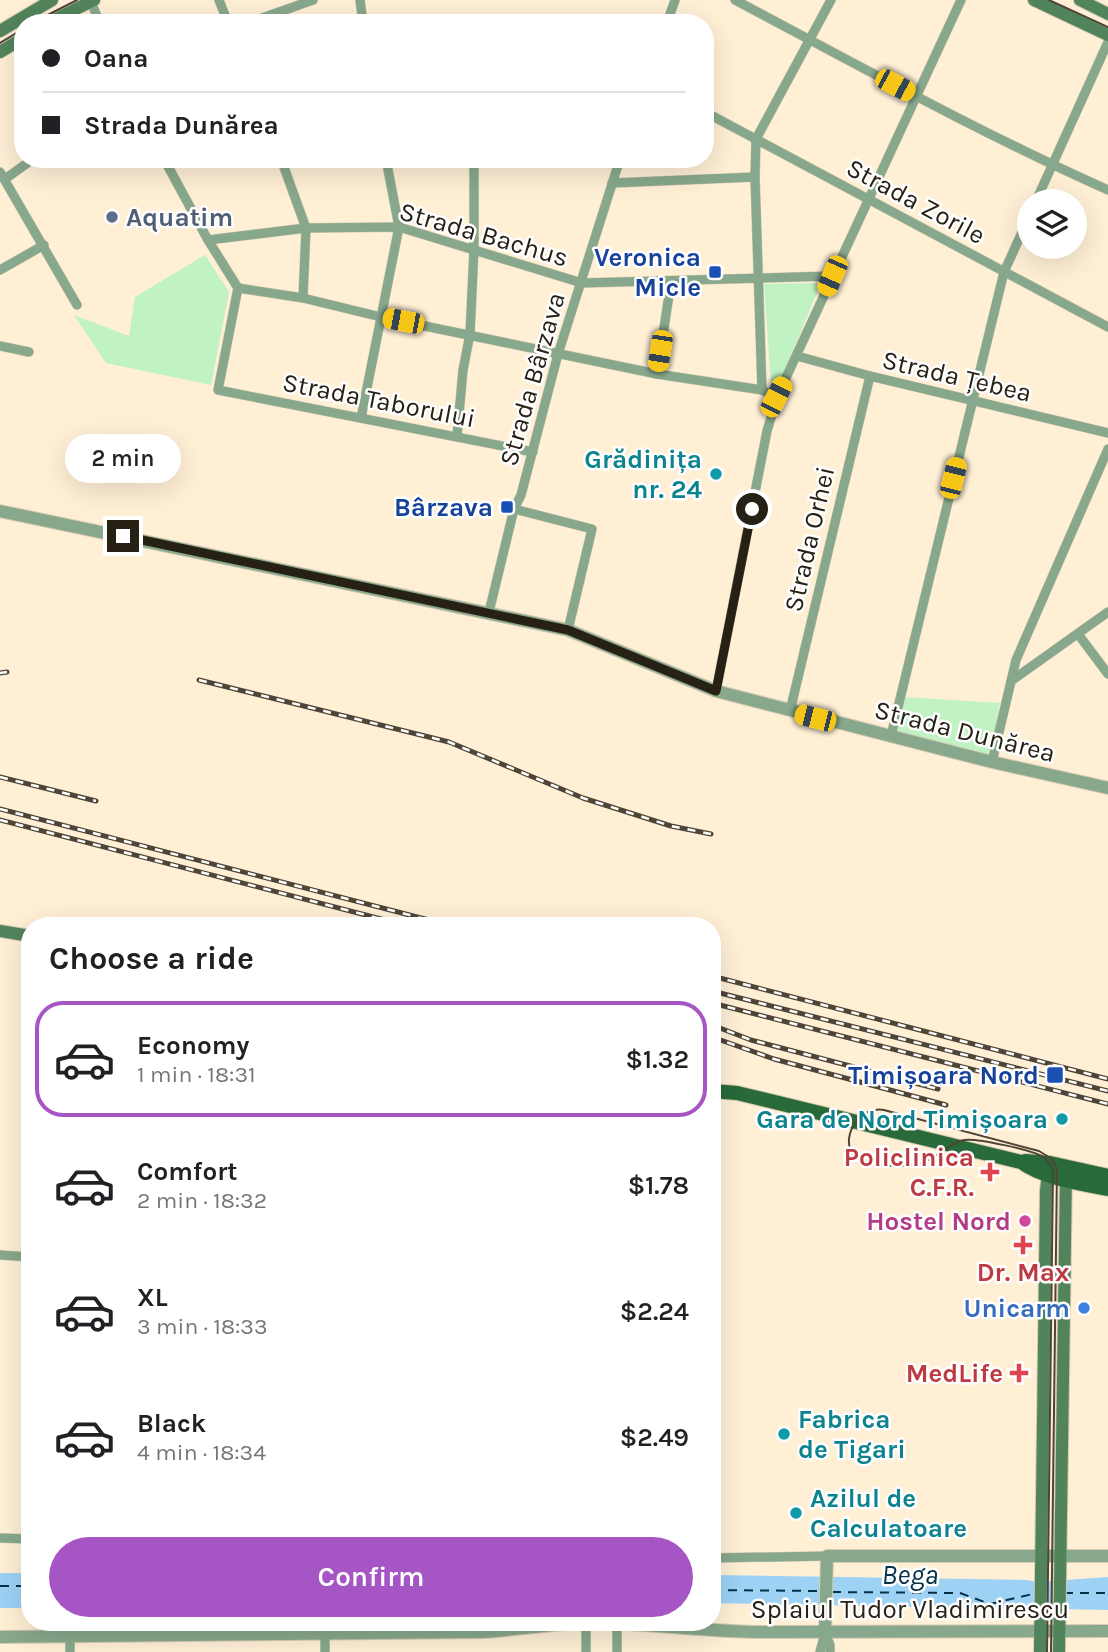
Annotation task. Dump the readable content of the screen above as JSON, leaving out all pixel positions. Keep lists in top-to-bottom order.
{
  "streets": {
    "street": [
      "Strada Zorile",
      "Strada Bachus",
      "Strada Țebea",
      "Strada Bârzava",
      "Strada Taborului",
      "Strada Orhei",
      "Strada Dunărea",
      "Splaiul Tudor Vladimirescu"
    ]
  },
  "crossings": [
    ["Strada Bachus", "Strada Bârzava"],
    ["Strada Țebea", "Strada Orhei"],
    ["Strada Bârzava", "Strada Taborului"],
    ["Strada Bârzava", "Strada Dunărea"],
    ["Strada Orhei", "Strada Dunărea"]
  ],
  "water": ["Bega"],
  "places": {
    "other": [
      "Aquatim",
      "Grădinița nr. 24",
      "Gara de Nord Timișoara",
      "Hostel Nord",
      "Unicarm",
      "Fabrica de Tigari",
      "Azilul de Calculatoare"
    ],
    "transit": ["Veronica Micle", "Bârzava", "Timișoara Nord"],
    "health": ["Policlinica C.F.R.", "Dr. Max", "MedLife"]
  },
  "page": {
    "banner": ["Oana", "Strada Dunărea"],
    "bubble": "2 min",
    "heading": "Choose a ride",
    "list": [
      {
        "name": "Economy",
        "note": "1 min · 18:31",
        "value": "$1.32"
      },
      {
        "name": "Comfort",
        "note": "2 min · 18:32",
        "value": "$1.78"
      },
      {
        "name": "XL",
        "note": "3 min · 18:33",
        "value": "$2.24"
      },
      {
        "name": "Black",
        "note": "4 min · 18:34",
        "value": "$2.49"
      }
    ],
    "buttons": "Confirm"
  }
}
